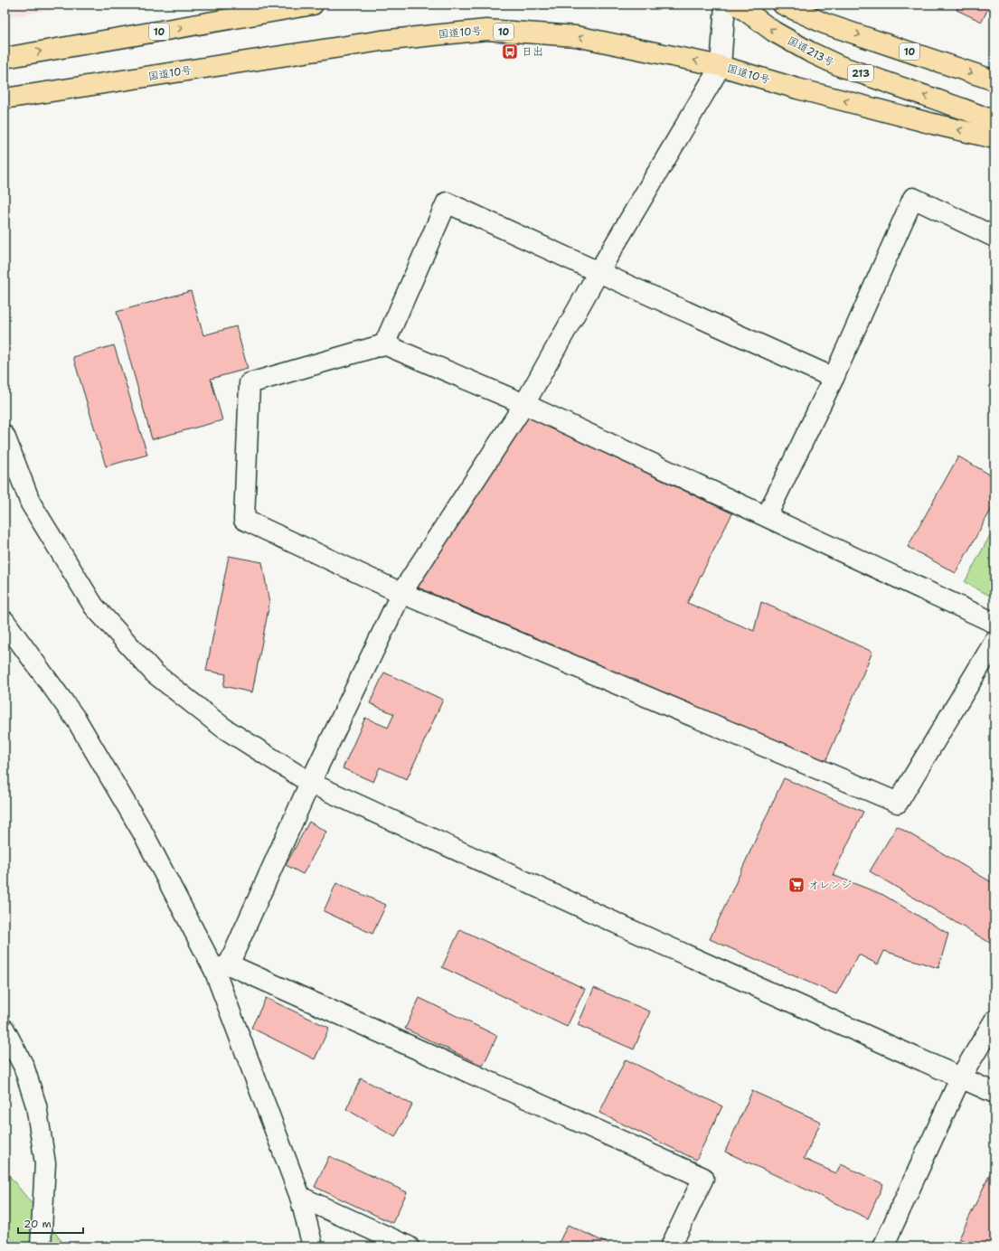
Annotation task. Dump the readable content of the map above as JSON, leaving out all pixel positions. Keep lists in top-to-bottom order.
{
  "streets": {
    "highway": [
      "10",
      "国道10号",
      "国道213号",
      "213"
    ]
  },
  "places": {
    "bus stop": ["日出"],
    "supermarket": ["オレンジ"]
  },
  "scale_bar": "20 m"
}
